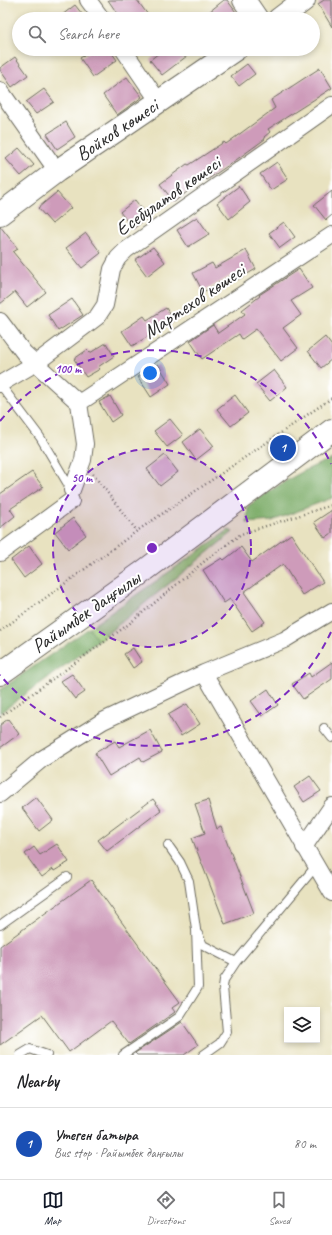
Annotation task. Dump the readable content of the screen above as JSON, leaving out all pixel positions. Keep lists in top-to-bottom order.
{
  "streets": {
    "main road": ["Войков көшесі", "Райымбек даңғылы"],
    "street": ["Есебулатов көшесі", "Мартехов көшесі"]
  },
  "page": {
    "search": "Search here",
    "pins": "1",
    "heading": "Nearby",
    "list": [
      {
        "mark": "1",
        "name": "Утеген батыра",
        "note": "Bus stop · Райымбек даңғылы",
        "value": "80 m"
      }
    ],
    "nav": ["Map", "Directions", "Saved"]
  },
  "rings": ["100 m", "50 m"]
}
